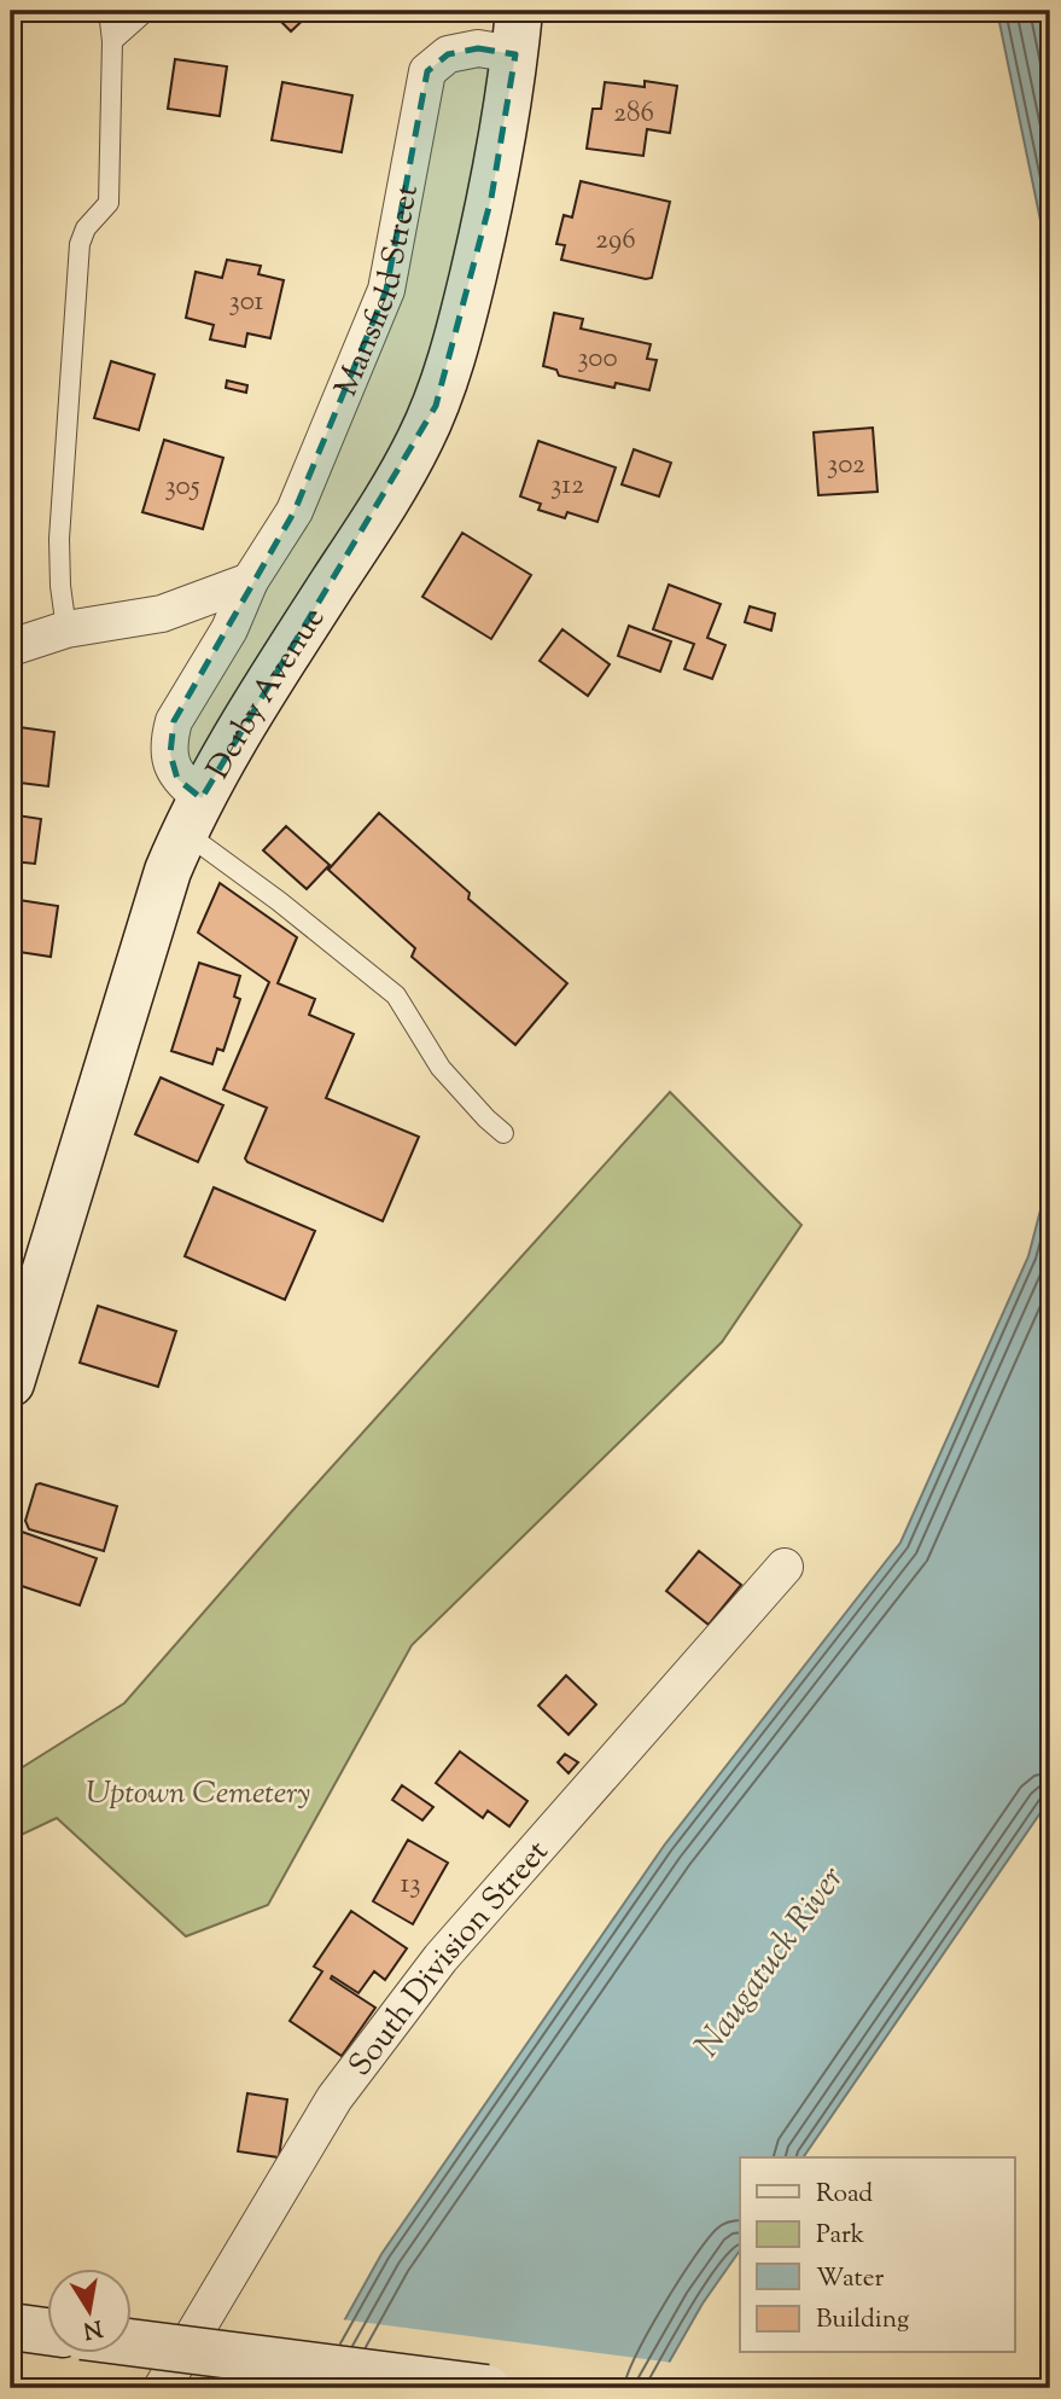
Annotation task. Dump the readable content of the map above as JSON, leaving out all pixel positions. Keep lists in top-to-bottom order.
{
  "streets": {
    "main road": ["Derby Avenue"],
    "street": ["Mansfield Street", "South Division Street"]
  },
  "crossings": [
    ["Mansfield Street", "Derby Avenue"]
  ],
  "water": ["Naugatuck River"],
  "parks": ["Uptown Cemetery"],
  "house_numbers": [
    "286",
    "296",
    "301",
    "300",
    "302",
    "312",
    "305",
    "13"
  ],
  "legend": [
    "Road",
    "Park",
    "Water",
    "Building"
  ],
  "north": "bottom"
}
